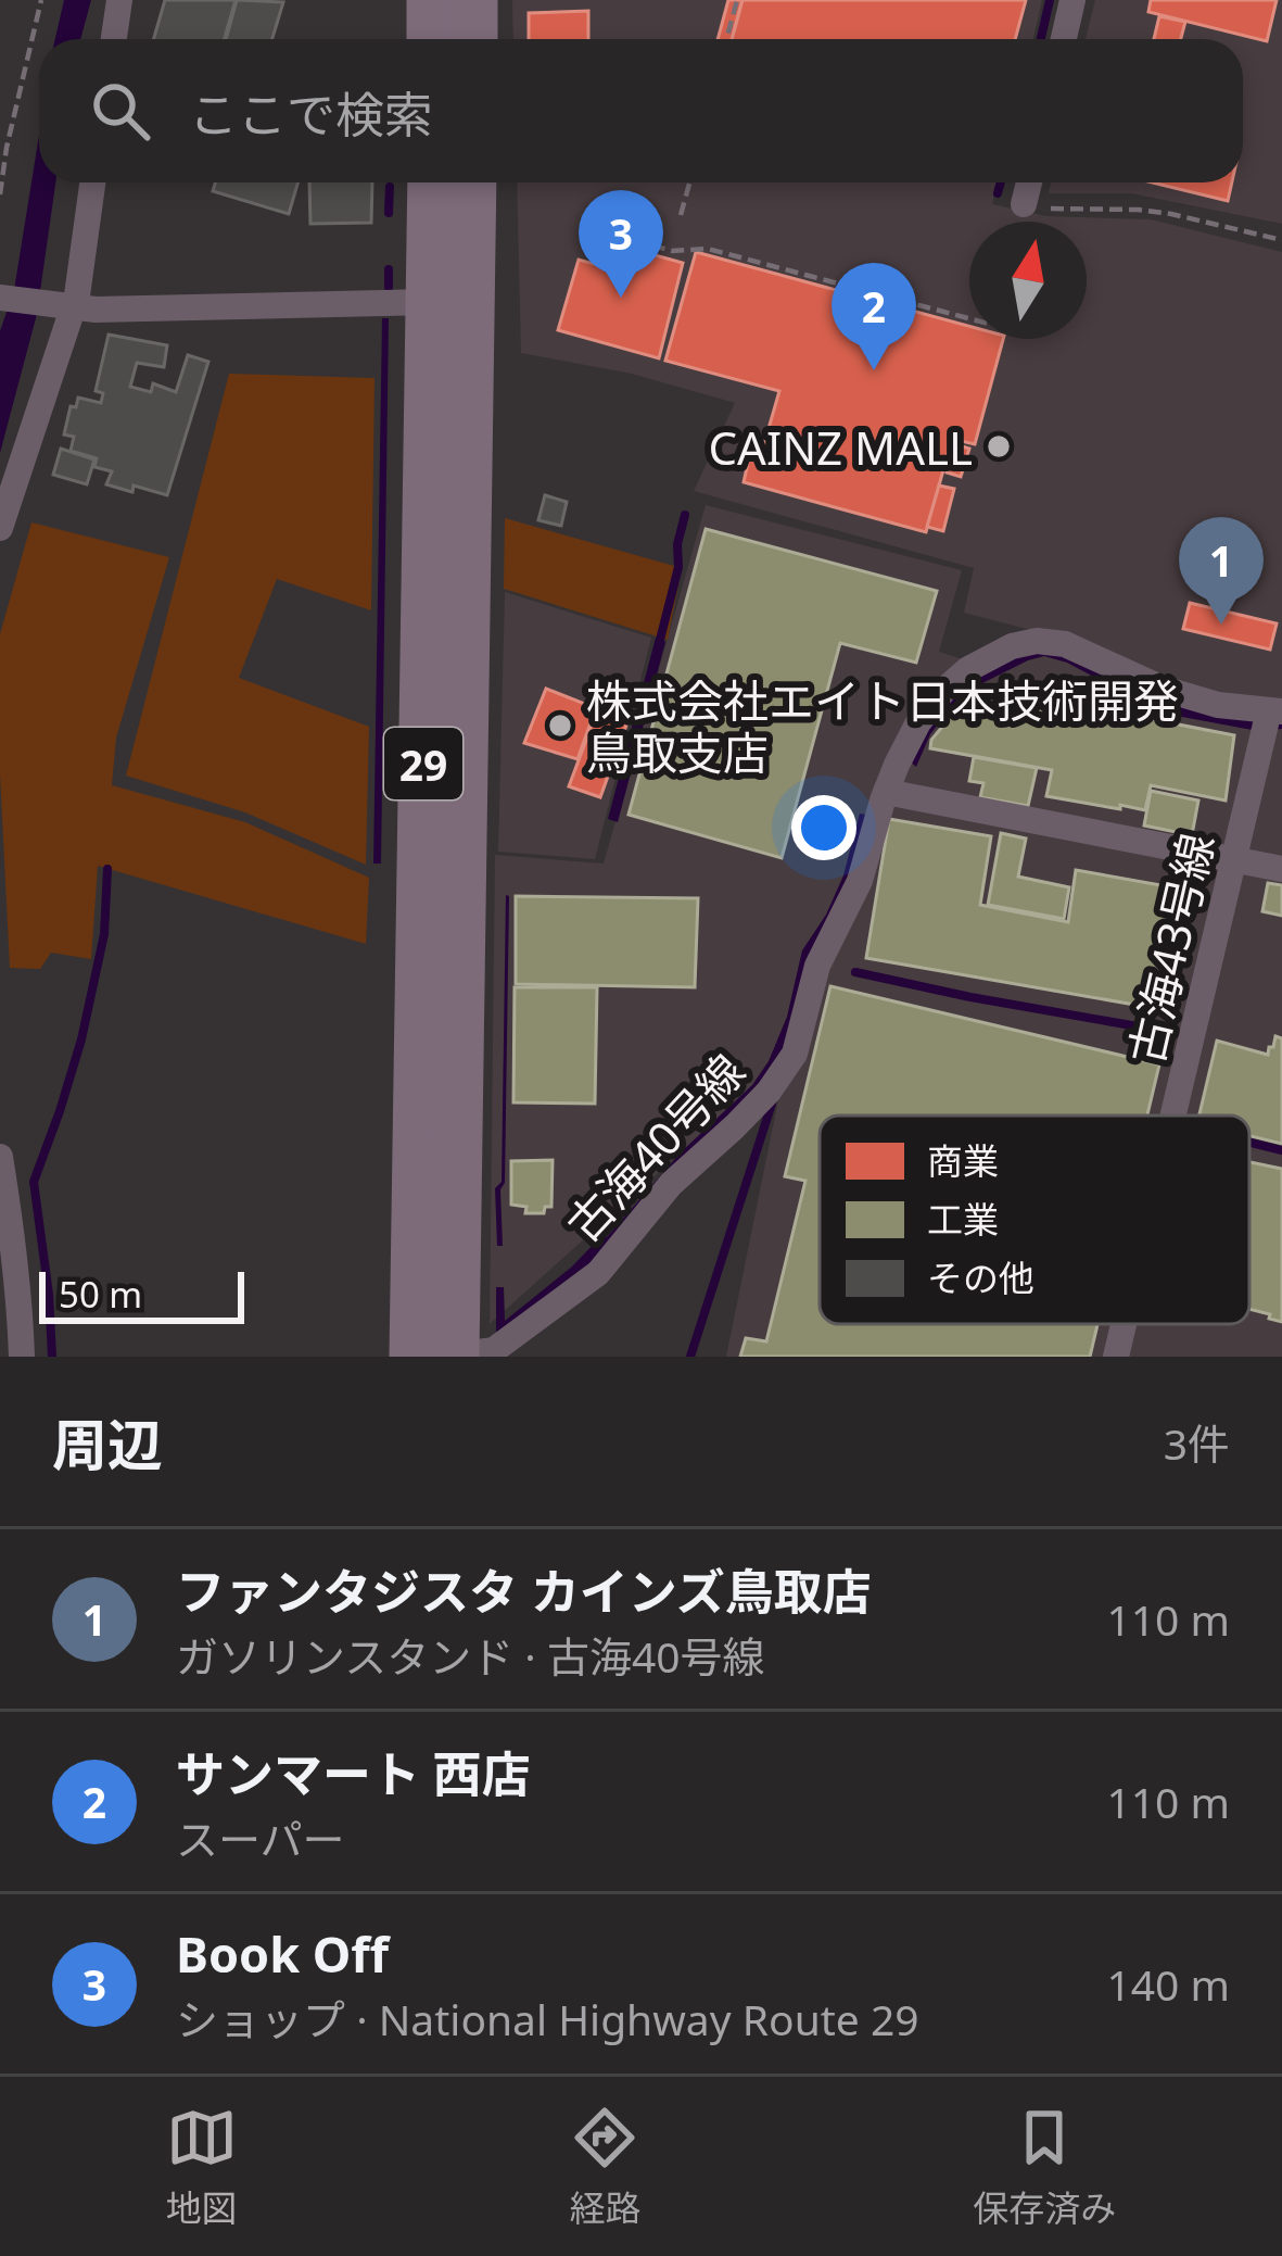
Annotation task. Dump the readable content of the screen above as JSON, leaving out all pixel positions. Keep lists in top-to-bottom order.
{
  "streets": {
    "highway": ["29"],
    "street": ["古海43号線", "古海40号線"]
  },
  "crossings": [
    ["29", "古海40号線"],
    ["古海43号線", "古海40号線"]
  ],
  "places": ["CAINZ MALL", "株式会社エイト日本技術開発 鳥取支店"],
  "legend": ["商業", "工業", "その他"],
  "scale_bar": "50 m",
  "north": "top",
  "page": {
    "search": "ここで検索",
    "pins": ["3", "2", "1"],
    "scale": "50 m",
    "heading": ["周辺", "3件"],
    "list": [
      {
        "mark": "1",
        "name": "ファンタジスタ カインズ鳥取店",
        "note": "ガソリンスタンド · 古海40号線",
        "value": "110 m"
      },
      {
        "mark": "2",
        "name": "サンマート 西店",
        "note": "スーパー",
        "value": "110 m"
      },
      {
        "mark": "3",
        "name": "Book Off",
        "note": "ショップ · National Highway Route 29",
        "value": "140 m"
      }
    ],
    "nav": ["地図", "経路", "保存済み"]
  }
}
